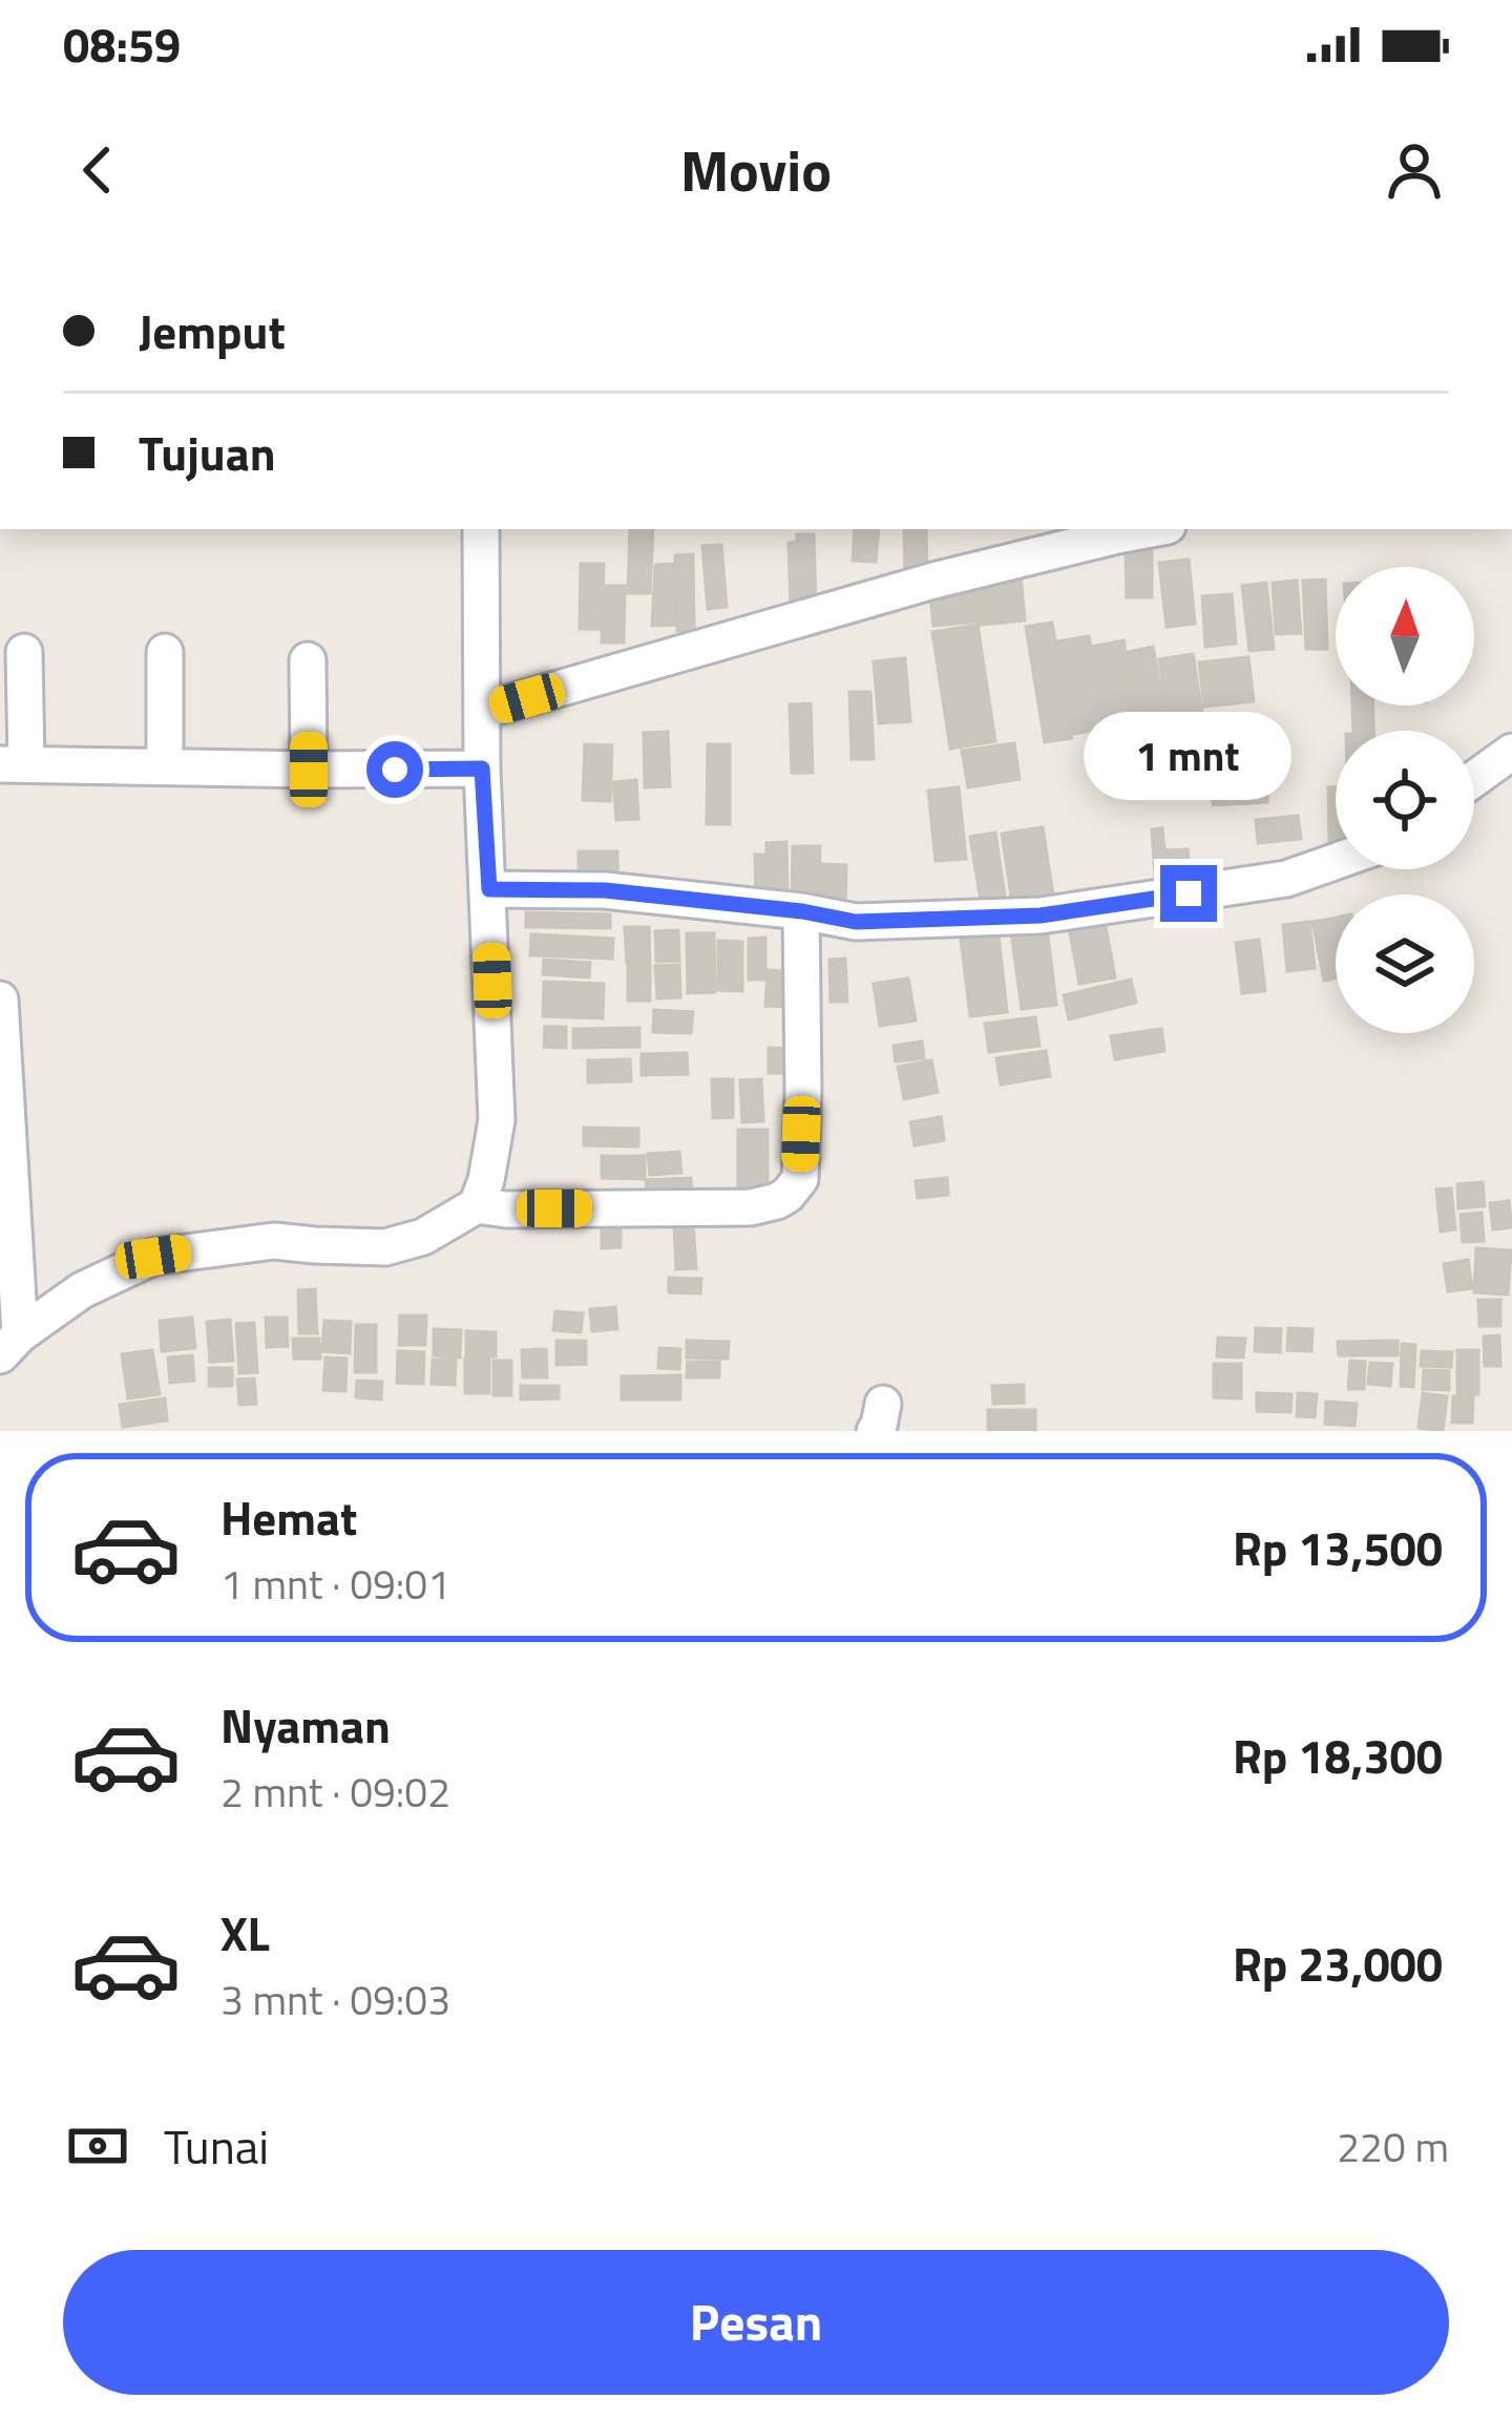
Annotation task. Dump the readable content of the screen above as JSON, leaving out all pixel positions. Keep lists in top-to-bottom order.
{
  "north": "top",
  "page": {
    "status": "08:59",
    "header": "Movio",
    "banner": ["Jemput", "Tujuan"],
    "bubble": "1 mnt",
    "list": [
      {
        "name": "Hemat",
        "note": "1 mnt · 09:01",
        "value": "Rp 13,500"
      },
      {
        "name": "Nyaman",
        "note": "2 mnt · 09:02",
        "value": "Rp 18,300"
      },
      {
        "name": "XL",
        "note": "3 mnt · 09:03",
        "value": "Rp 23,000"
      }
    ],
    "pay": ["Tunai", "220 m"],
    "buttons": "Pesan"
  }
}
